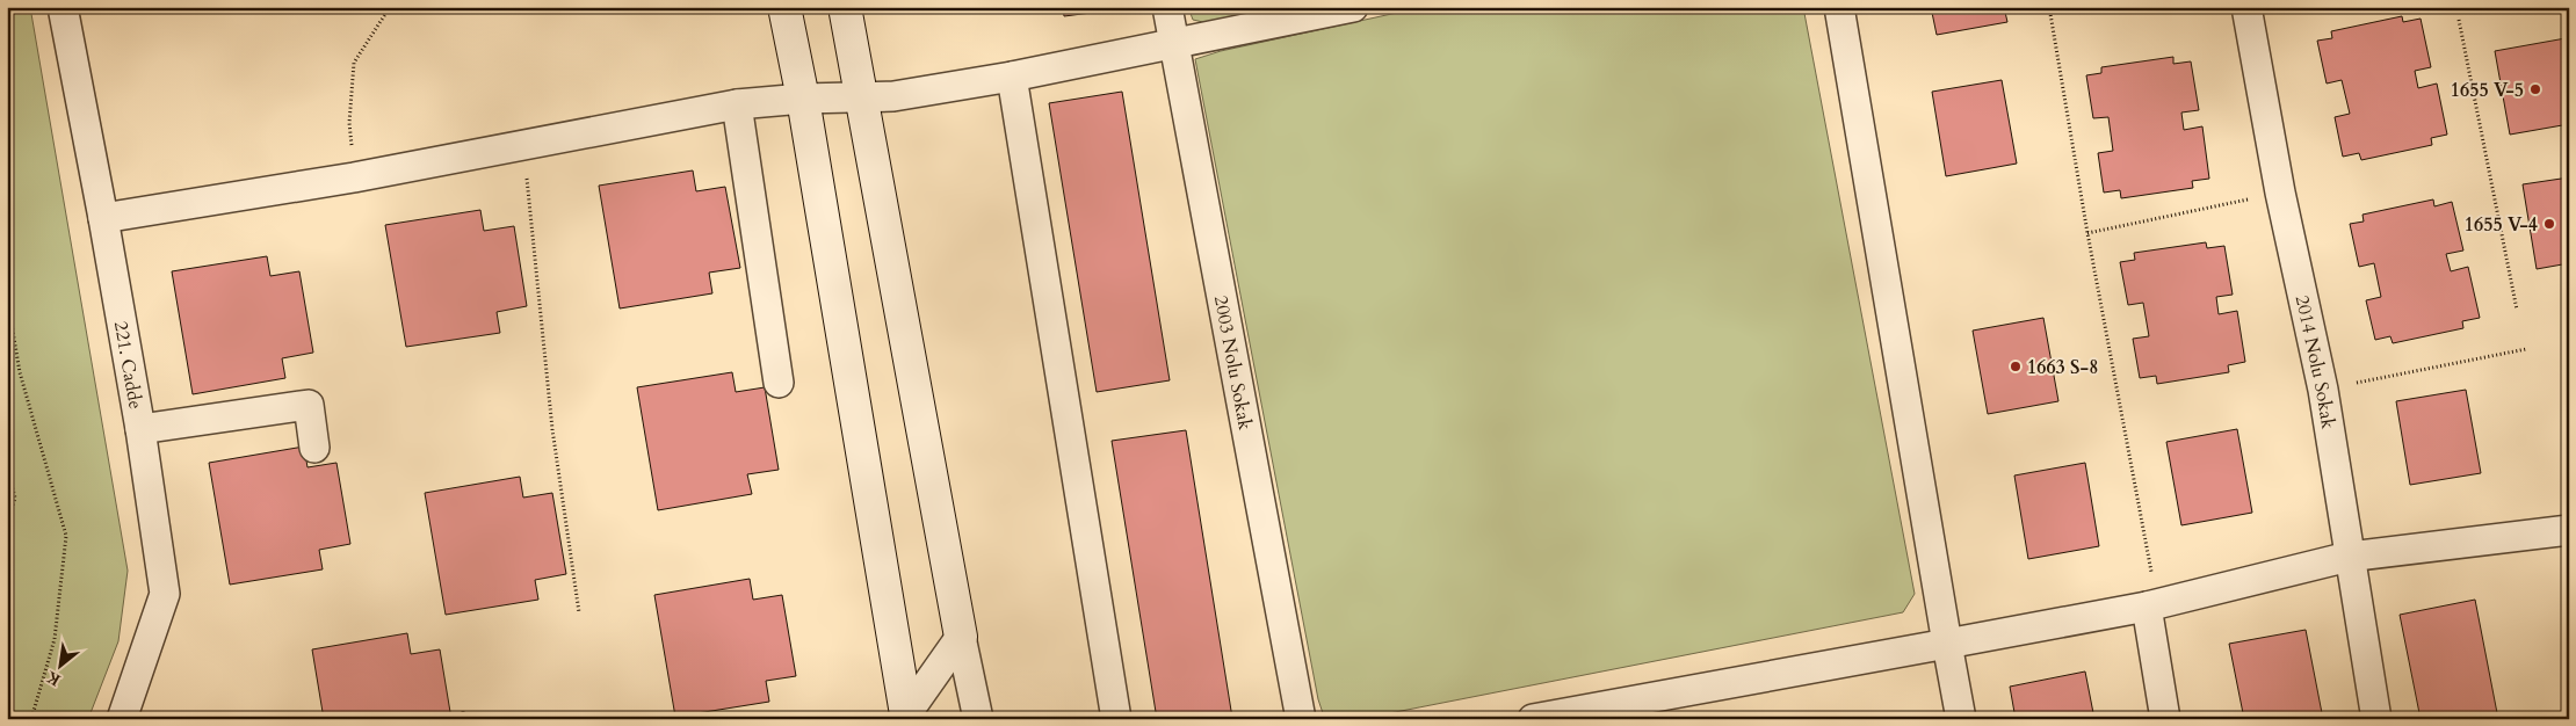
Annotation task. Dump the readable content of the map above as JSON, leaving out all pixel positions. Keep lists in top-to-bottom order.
{
  "streets": {
    "street": ["2014 Nolu Sokak", "2003 Nolu Sokak", "221. Cadde"]
  },
  "places": ["1655 V-5", "1655 V-4", "1663 S-8"],
  "north": "bottom left"
}
